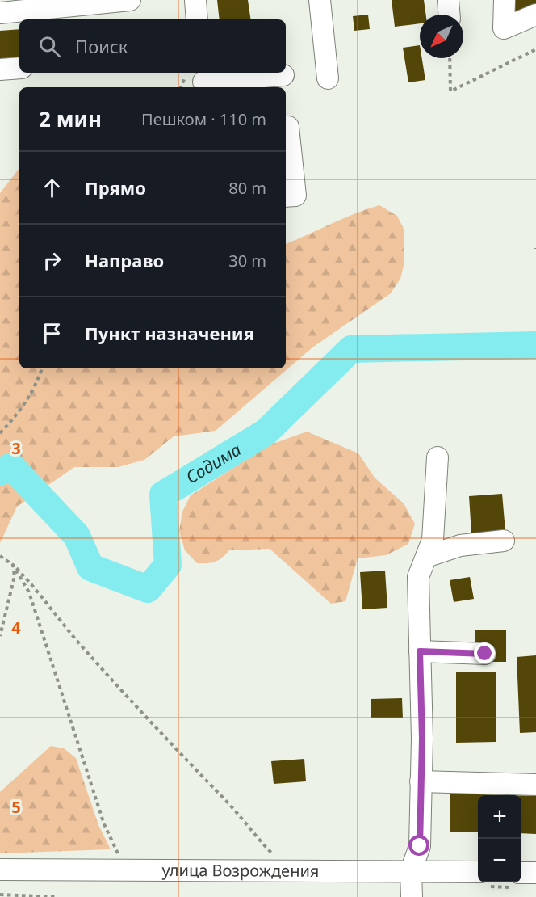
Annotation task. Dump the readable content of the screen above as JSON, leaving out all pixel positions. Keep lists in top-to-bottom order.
{
  "streets": {
    "street": ["улица Возрождения"]
  },
  "water": ["Содима"],
  "north": "bottom left",
  "page": {
    "search": "Поиск",
    "heading": ["2 мин", "Пешком · 110 m"],
    "list": [
      ["Прямо", "80 m"],
      ["Направо", "30 m"],
      "Пункт назначения"
    ],
    "map_buttons": ["+", "−"]
  },
  "grid": {
    "rows": ["3", "4", "5"]
  }
}
